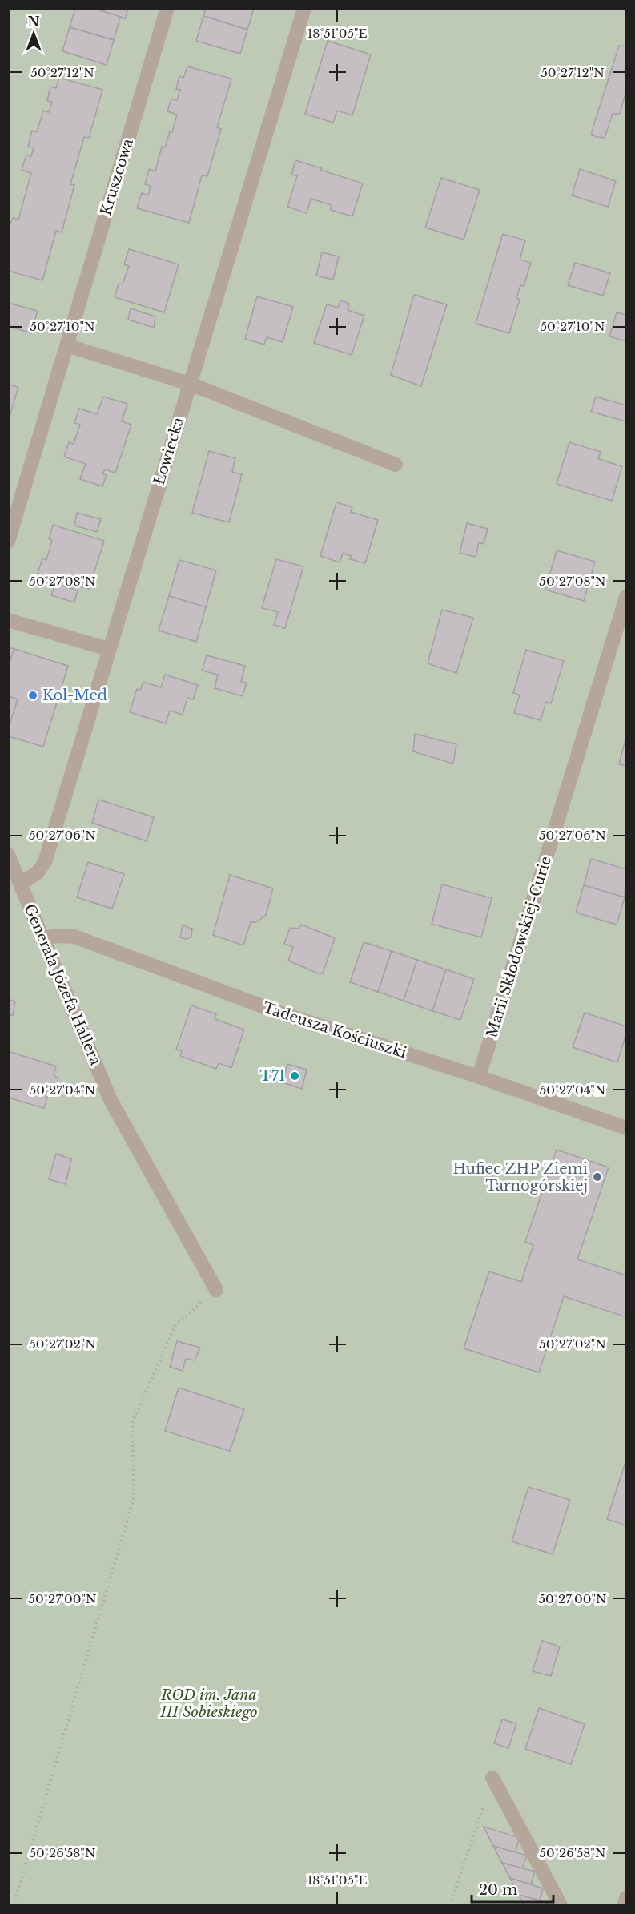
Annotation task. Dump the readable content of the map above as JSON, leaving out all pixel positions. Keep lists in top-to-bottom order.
{
  "streets": {
    "street": [
      "Kruszcowa",
      "Łowiecka",
      "Marii Skłodowskiej-Curie",
      "Generała Józefa Hallera",
      "Tadeusza Kościuszki"
    ]
  },
  "crossings": [
    ["Łowiecka", "Generała Józefa Hallera"],
    ["Marii Skłodowskiej-Curie", "Tadeusza Kościuszki"],
    ["Generała Józefa Hallera", "Tadeusza Kościuszki"]
  ],
  "parks": ["ROD im. Jana III Sobieskiego"],
  "places": ["Kol-Med", "T71", "Hufiec ZHP Ziemi Tarnogórskiej"],
  "scale_bar": "20 m",
  "north": "top",
  "coordinates": [
    "18°51'05\"E",
    "50°27'12\"N",
    "50°27'10\"N",
    "50°27'08\"N",
    "50°27'06\"N",
    "50°27'04\"N",
    "50°27'02\"N",
    "50°27'00\"N",
    "50°26'58\"N"
  ]
}
